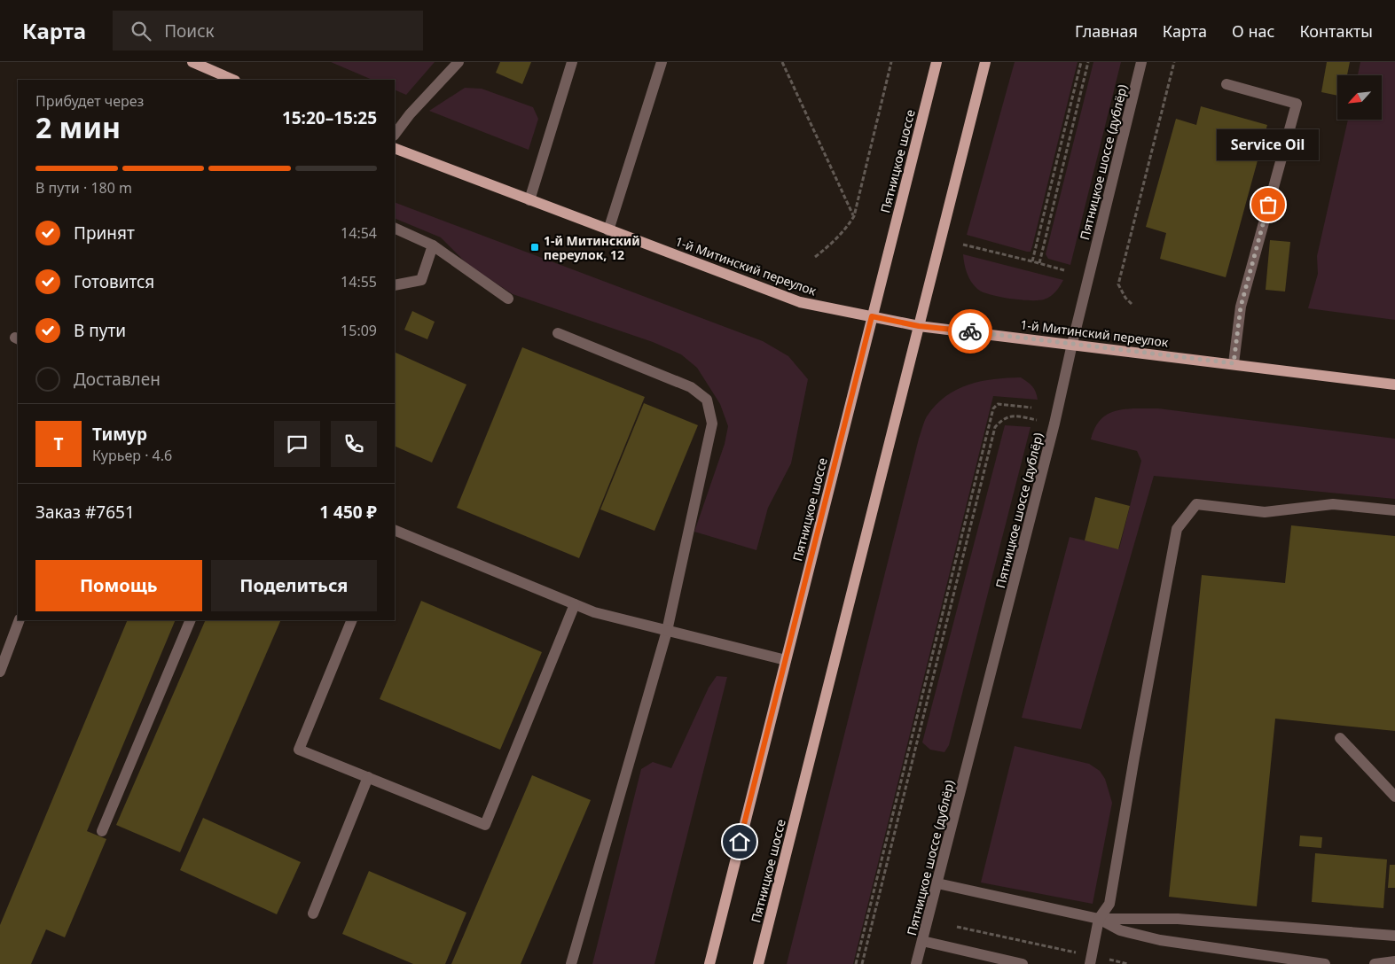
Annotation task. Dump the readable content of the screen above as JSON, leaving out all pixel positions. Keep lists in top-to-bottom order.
{
  "streets": {
    "main road": ["Пятницкое шоссе", "1-й Митинский переулок"],
    "street": ["Пятницкое шоссе (дублёр)"]
  },
  "crossings": [
    ["Пятницкое шоссе", "1-й Митинский переулок"],
    ["Пятницкое шоссе (дублёр)", "1-й Митинский переулок"]
  ],
  "places": {
    "other": ["Service Oil"],
    "transit": ["1-й Митинский переулок, 12"]
  },
  "north": "bottom left",
  "page": {
    "header": "Карта",
    "search": "Поиск",
    "nav": [
      "Главная",
      "Карта",
      "О нас",
      "Контакты"
    ],
    "heading": ["2 мин", "Прибудет через", "15:20–15:25"],
    "panel": [
      "Тимур",
      "Курьер · 4.6",
      "Заказ #7651",
      "1 450 ₽"
    ],
    "bubble": "Service Oil",
    "bar": "В пути · 180 m",
    "list": [
      ["Принят", "14:54"],
      ["Готовится", "14:55"],
      ["В пути", "15:09"],
      "Доставлен"
    ],
    "round": "Т",
    "buttons": ["Помощь", "Поделиться"]
  }
}
